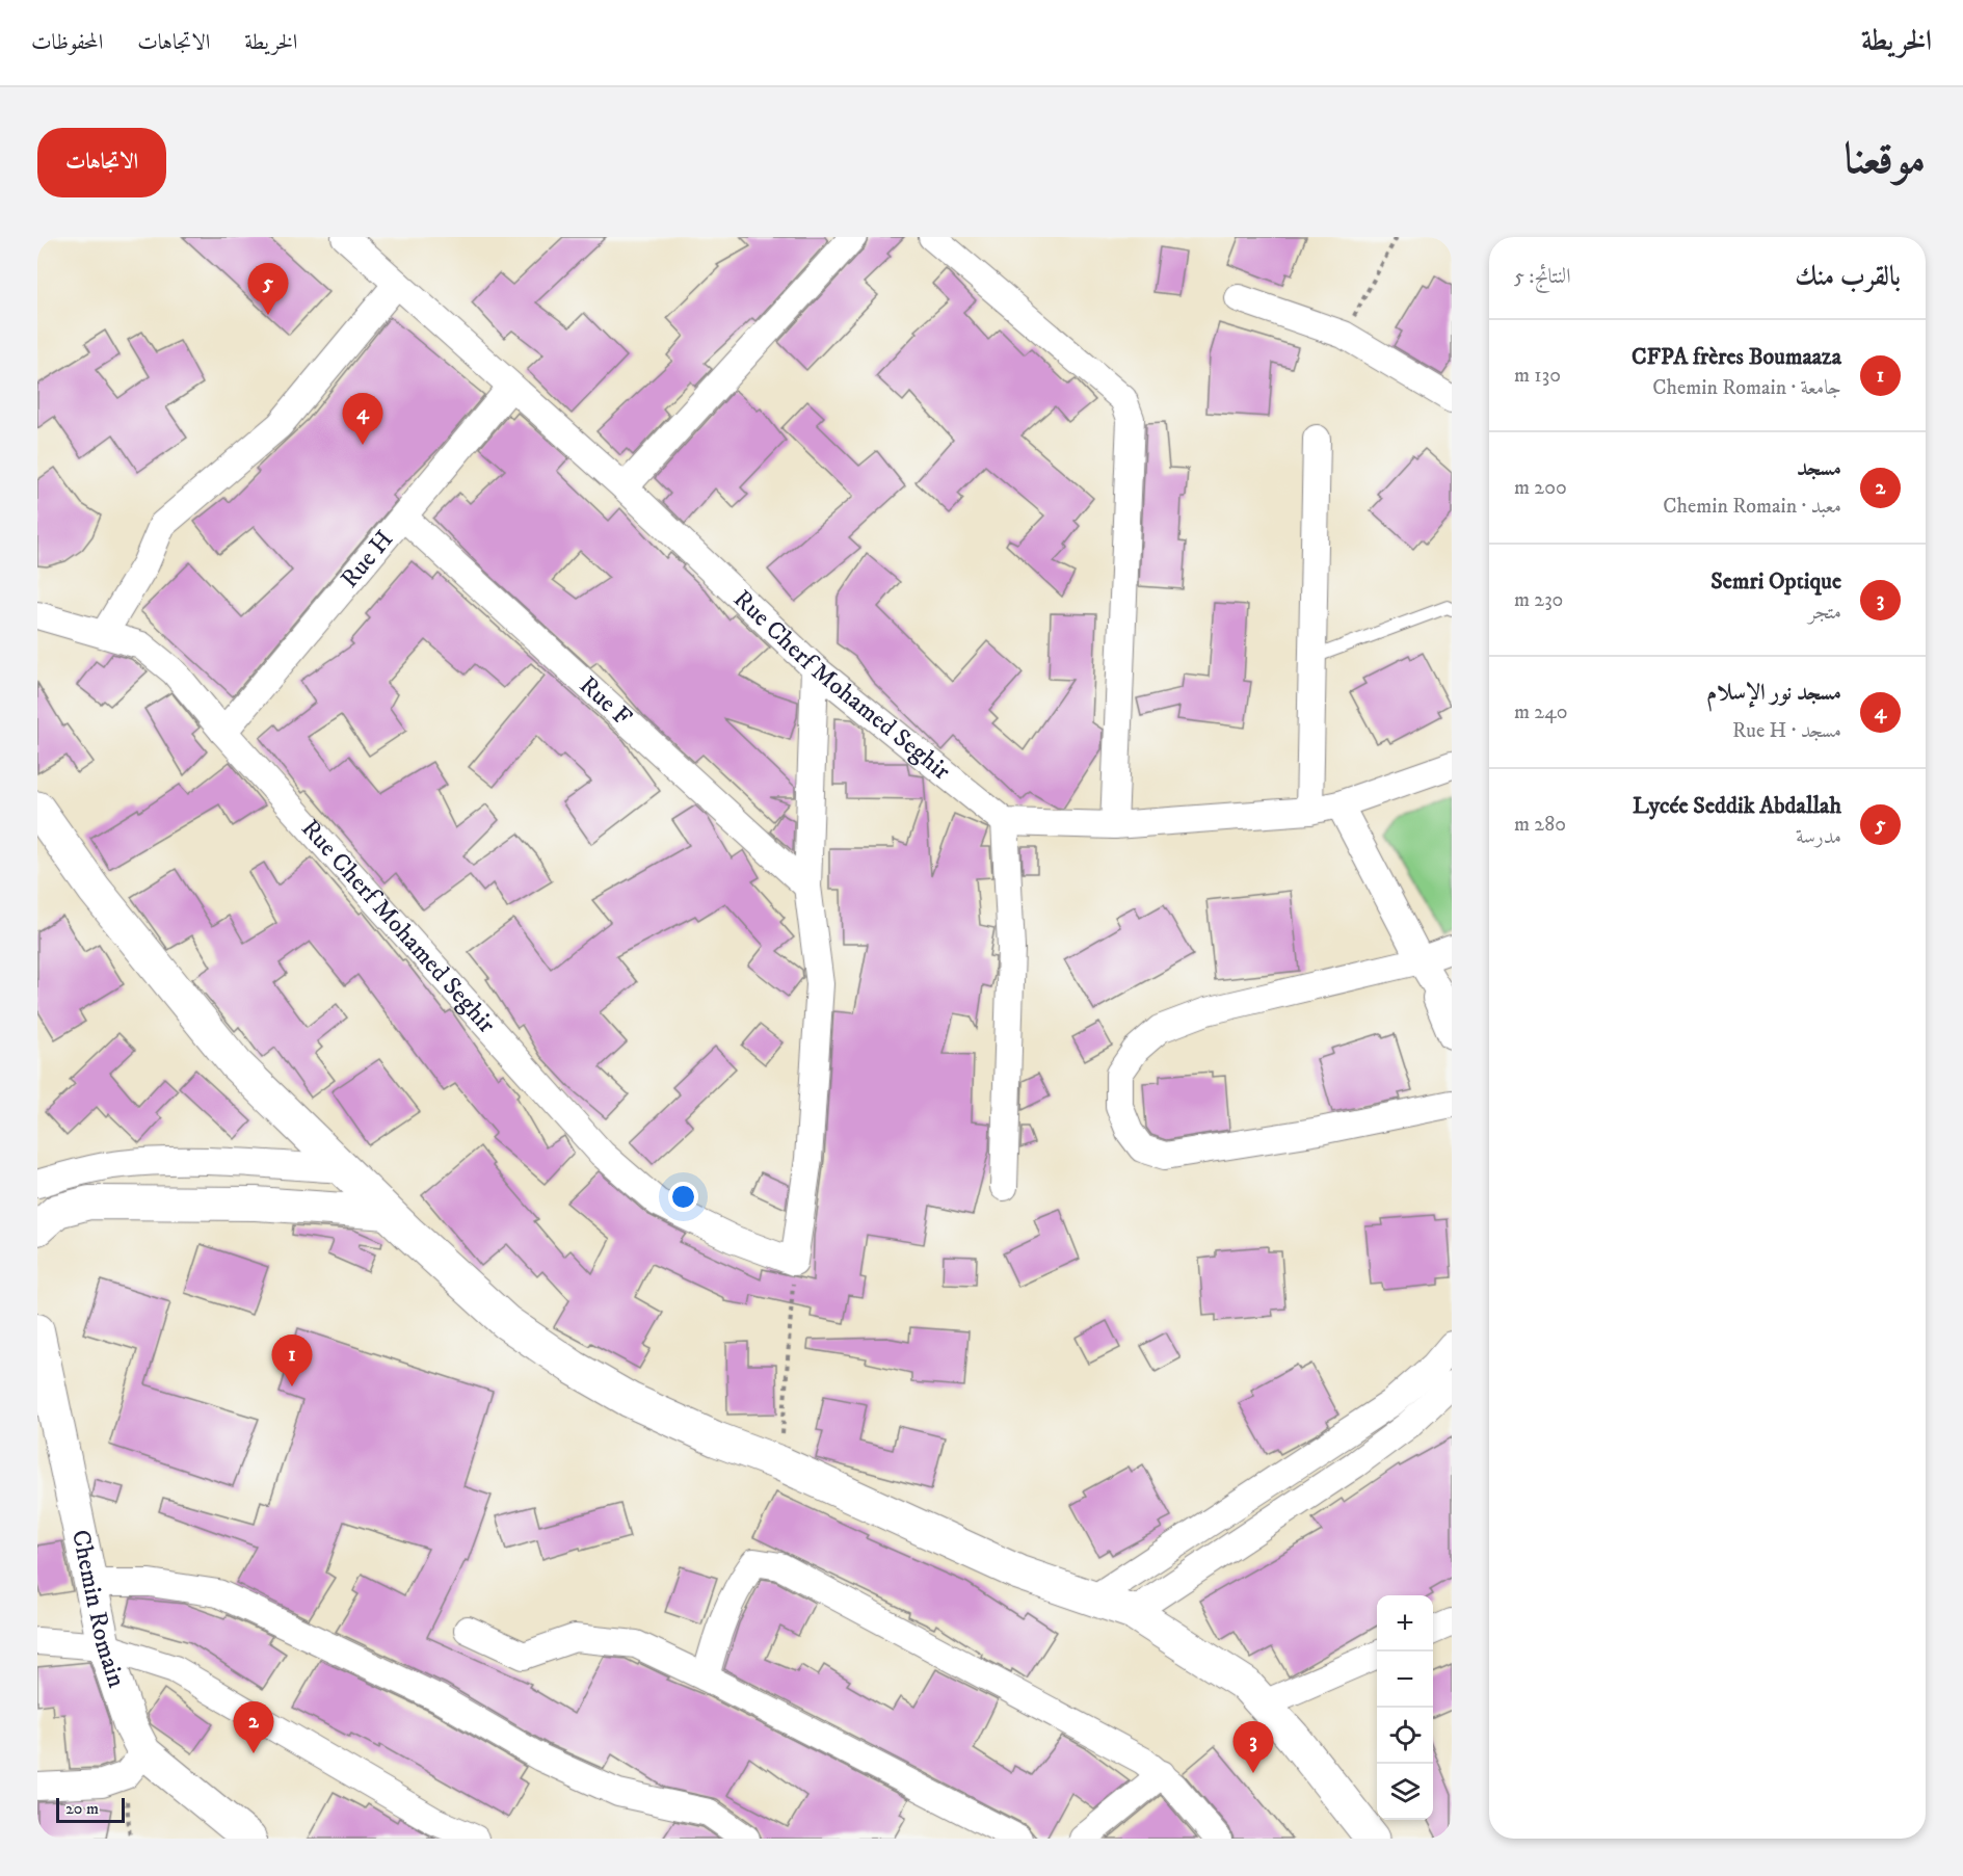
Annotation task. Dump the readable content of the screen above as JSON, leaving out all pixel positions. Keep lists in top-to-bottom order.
{
  "streets": {
    "street": [
      "Rue H",
      "Rue Cherf Mohamed Seghir",
      "Rue F",
      "Chemin Romain"
    ]
  },
  "crossings": [
    ["Rue H", "Rue Cherf Mohamed Seghir"],
    ["Rue H", "Rue F"]
  ],
  "scale_bar": "20 m",
  "page": {
    "header": "الخريطة",
    "nav": ["الخريطة", "الاتجاهات", "المحفوظات"],
    "title": "موقعنا",
    "buttons": "الاتجاهات",
    "heading": ["بالقرب منك", "النتائج: 5"],
    "pins": [
      "5",
      "4",
      "1",
      "2",
      "3"
    ],
    "list": [
      {
        "mark": "1",
        "name": "CFPA frères Boumaaza",
        "note": "جامعة · Chemin Romain",
        "value": "130 m"
      },
      {
        "mark": "2",
        "name": "مسجد",
        "note": "معبد · Chemin Romain",
        "value": "200 m"
      },
      {
        "mark": "3",
        "name": "Semri Optique",
        "note": "متجر",
        "value": "230 m"
      },
      {
        "mark": "4",
        "name": "مسجد نور الإسلام",
        "note": "مسجد · Rue H",
        "value": "240 m"
      },
      {
        "mark": "5",
        "name": "Lycée Seddik Abdallah",
        "note": "مدرسة",
        "value": "280 m"
      }
    ],
    "map_buttons": ["+", "−"],
    "scale": "20 m"
  }
}
